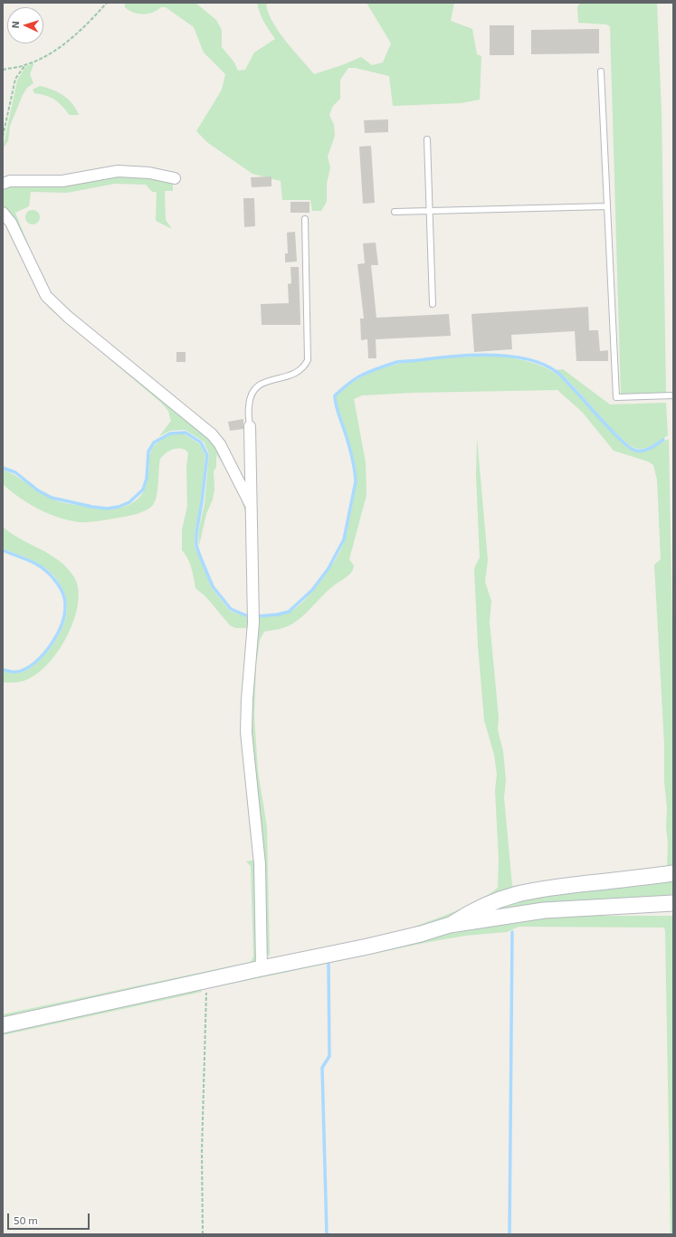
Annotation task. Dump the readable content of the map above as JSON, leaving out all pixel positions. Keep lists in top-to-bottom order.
{
  "scale_bar": "50 m",
  "north": "left"
}
